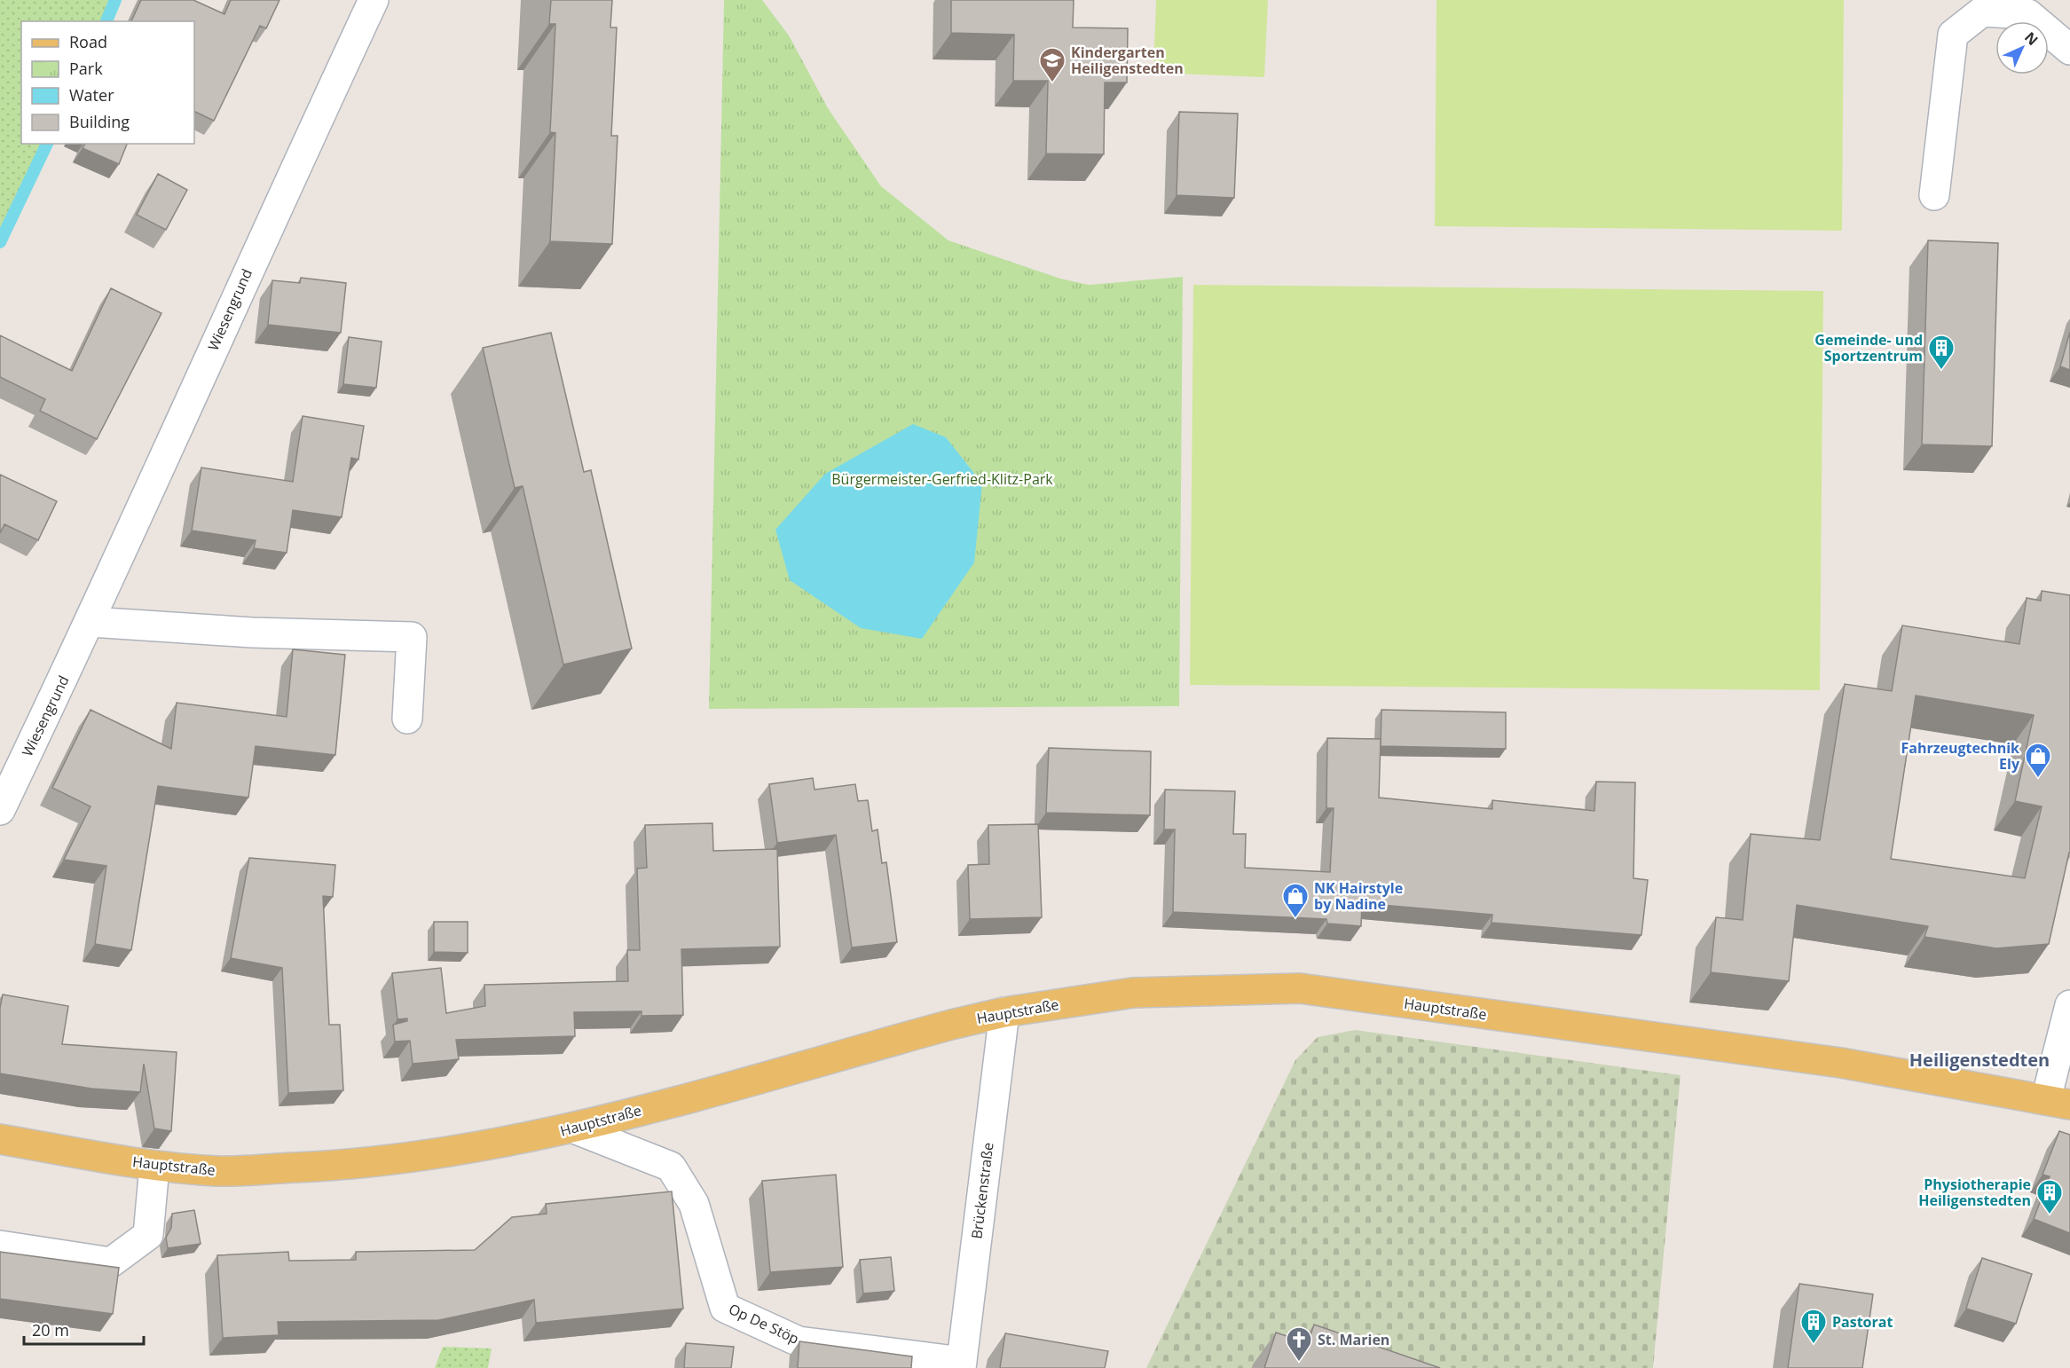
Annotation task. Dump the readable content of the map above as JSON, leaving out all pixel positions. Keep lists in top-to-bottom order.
{
  "streets": {
    "main road": ["Hauptstraße"],
    "street": ["Wiesengrund", "Brückenstraße", "Op De Stöp"]
  },
  "crossings": [
    ["Hauptstraße", "Brückenstraße"],
    ["Hauptstraße", "Op De Stöp"],
    ["Brückenstraße", "Op De Stöp"]
  ],
  "districts": ["Heiligenstedten"],
  "parks": ["Bürgermeister-Gerfried-Klitz-Park"],
  "places": {
    "school or university": ["Kindergarten Heiligenstedten"],
    "building": ["Gemeinde- und Sportzentrum", "Physiotherapie Heiligenstedten", "Pastorat"],
    "shop": ["Fahrzeugtechnik Ely", "NK Hairstyle by Nadine"],
    "church": ["St. Marien"]
  },
  "legend": [
    "Road",
    "Park",
    "Water",
    "Building"
  ],
  "scale_bar": "20 m",
  "north": "top right"
}
